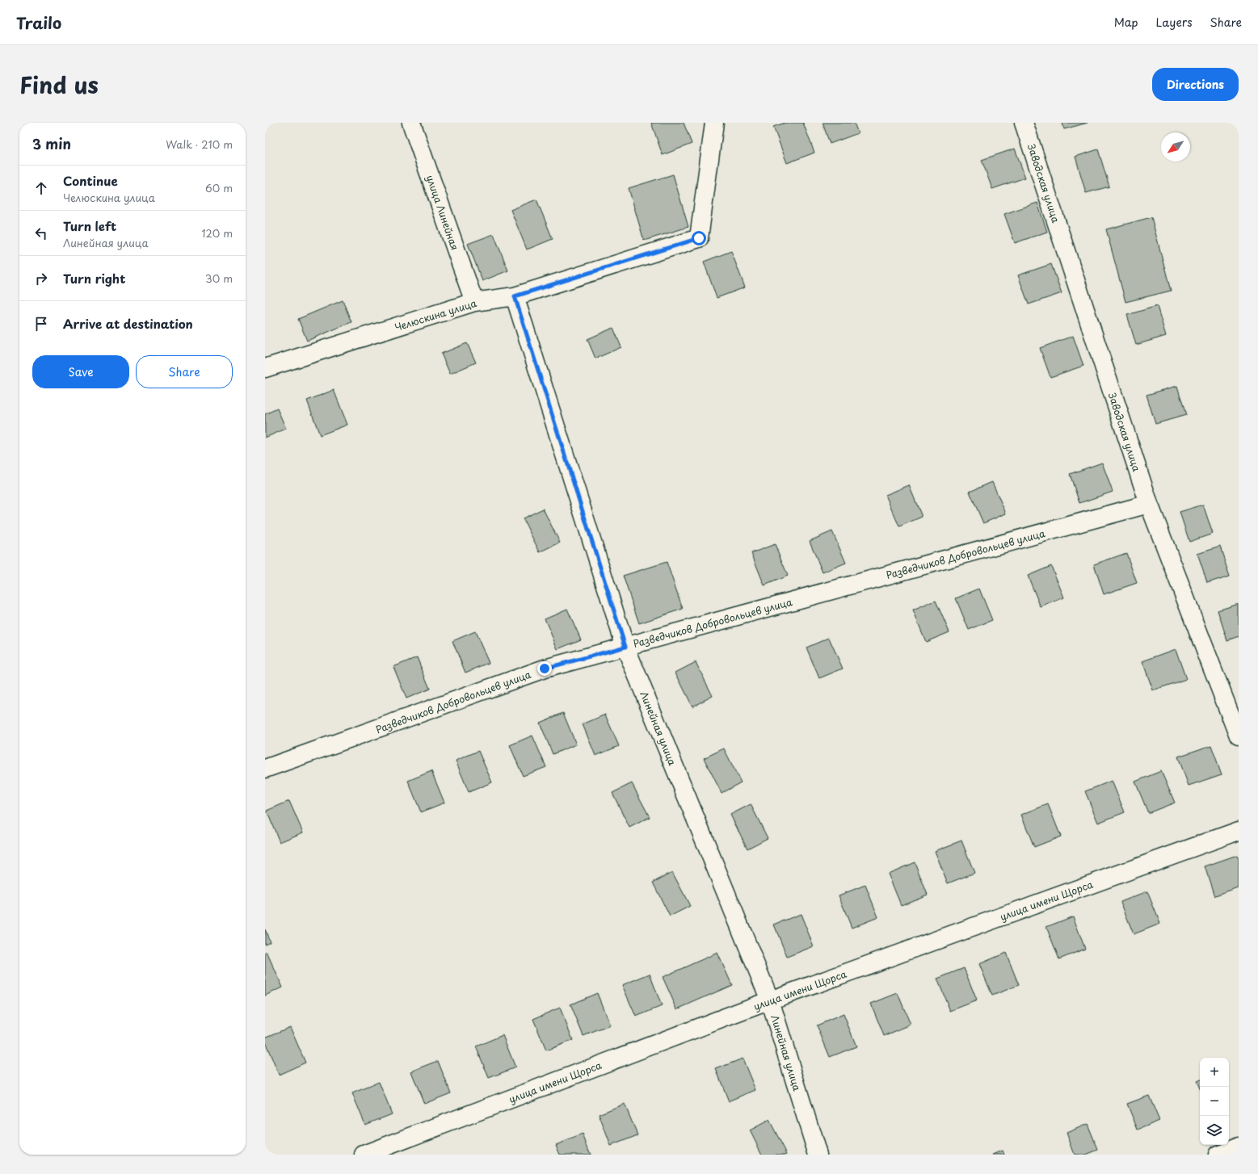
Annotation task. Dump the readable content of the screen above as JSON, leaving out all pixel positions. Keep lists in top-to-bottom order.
{
  "streets": {
    "street": [
      "Заводская улица",
      "улица Линейная",
      "Челюскина улица",
      "Разведчиков Добровольцев улица",
      "Линейная улица",
      "улица имени Щорса"
    ]
  },
  "crossings": [
    ["Заводская улица", "Разведчиков Добровольцев улица"],
    ["улица Линейная", "Челюскина улица"],
    ["Челюскина улица", "Линейная улица"],
    ["Разведчиков Добровольцев улица", "Линейная улица"],
    ["Линейная улица", "улица имени Щорса"]
  ],
  "north": "bottom left",
  "page": {
    "header": "Trailo",
    "nav": ["Map", "Layers", "Share"],
    "title": "Find us",
    "buttons": [
      "Directions",
      ["Save", "Share"]
    ],
    "heading": ["3 min", "Walk · 210 m"],
    "list": [
      ["Continue", "Челюскина улица", "60 m"],
      ["Turn left", "Линейная улица", "120 m"],
      ["Turn right", "30 m"],
      "Arrive at destination"
    ],
    "map_buttons": ["+", "−"]
  }
}
